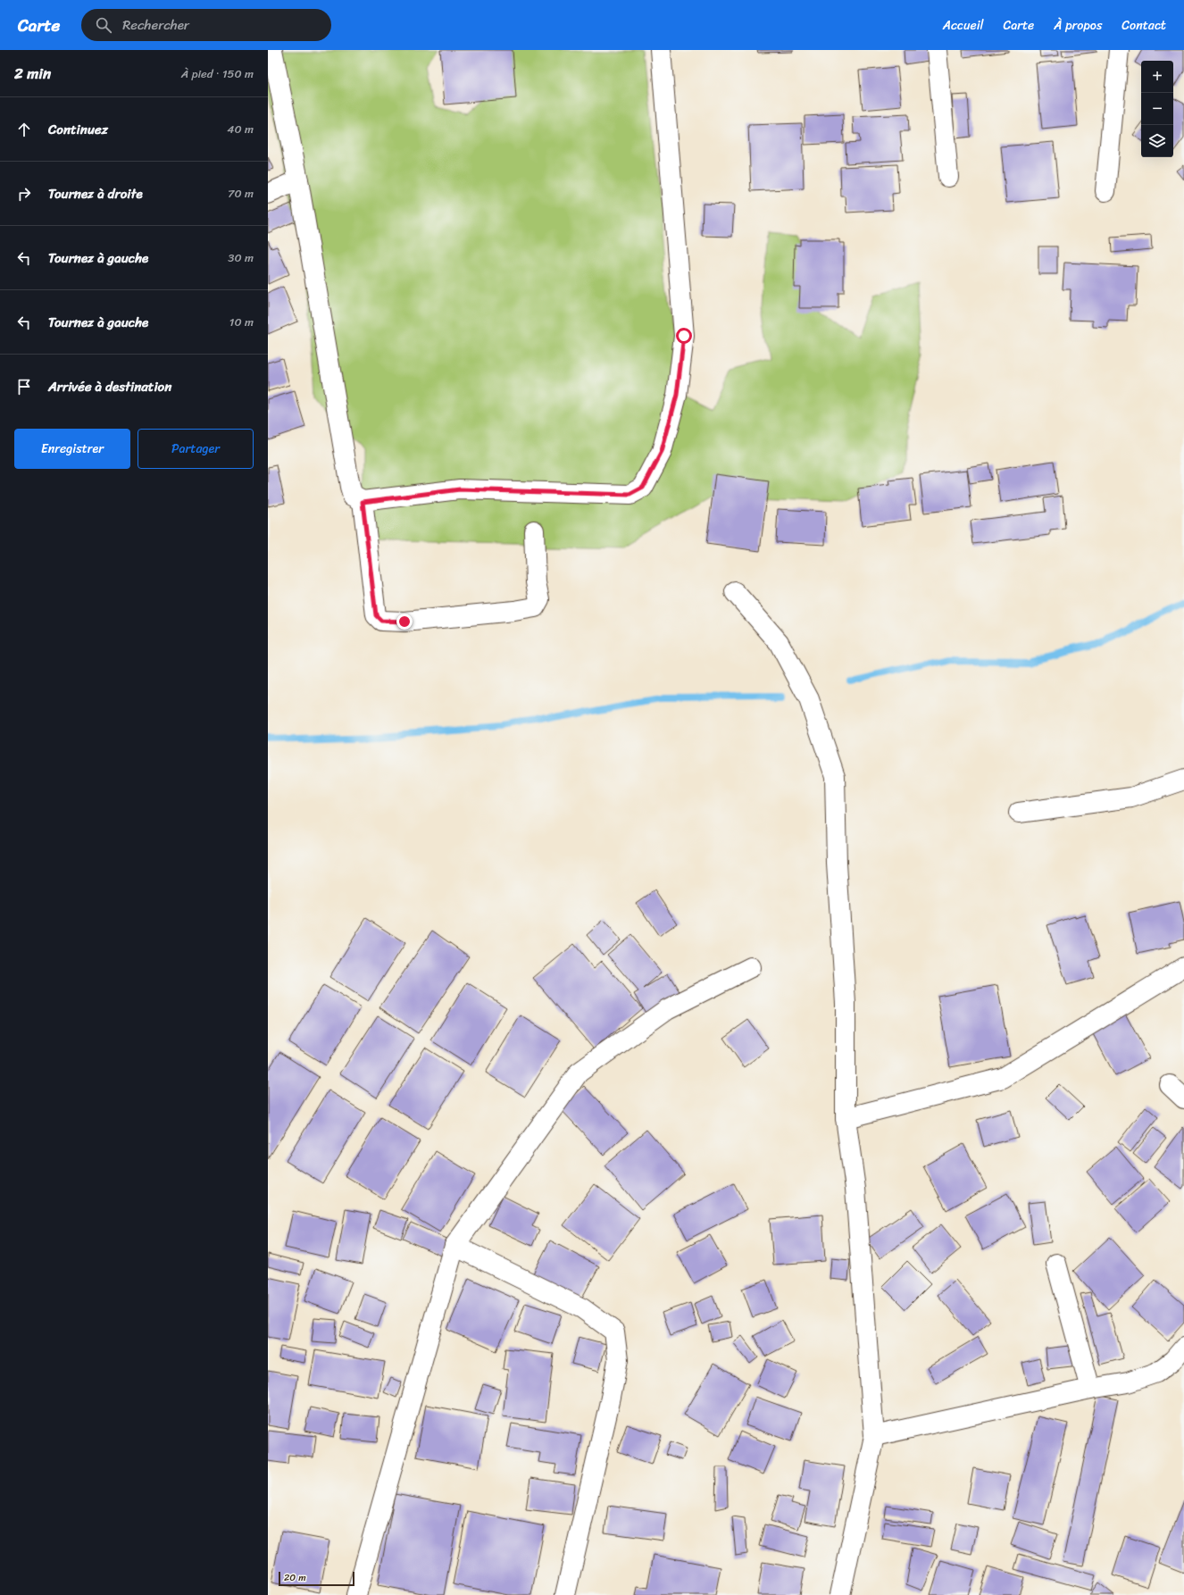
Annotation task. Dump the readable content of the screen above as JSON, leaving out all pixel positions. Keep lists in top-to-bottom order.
{
  "scale_bar": "20 m",
  "page": {
    "header": "Carte",
    "search": "Rechercher",
    "nav": [
      "Accueil",
      "Carte",
      "À propos",
      "Contact"
    ],
    "heading": ["2 min", "À pied · 150 m"],
    "map_buttons": ["+", "−"],
    "list": [
      ["Continuez", "40 m"],
      ["Tournez à droite", "70 m"],
      ["Tournez à gauche", "30 m"],
      ["Tournez à gauche", "10 m"],
      "Arrivée à destination"
    ],
    "buttons": ["Enregistrer", "Partager"],
    "scale": "20 m"
  }
}
